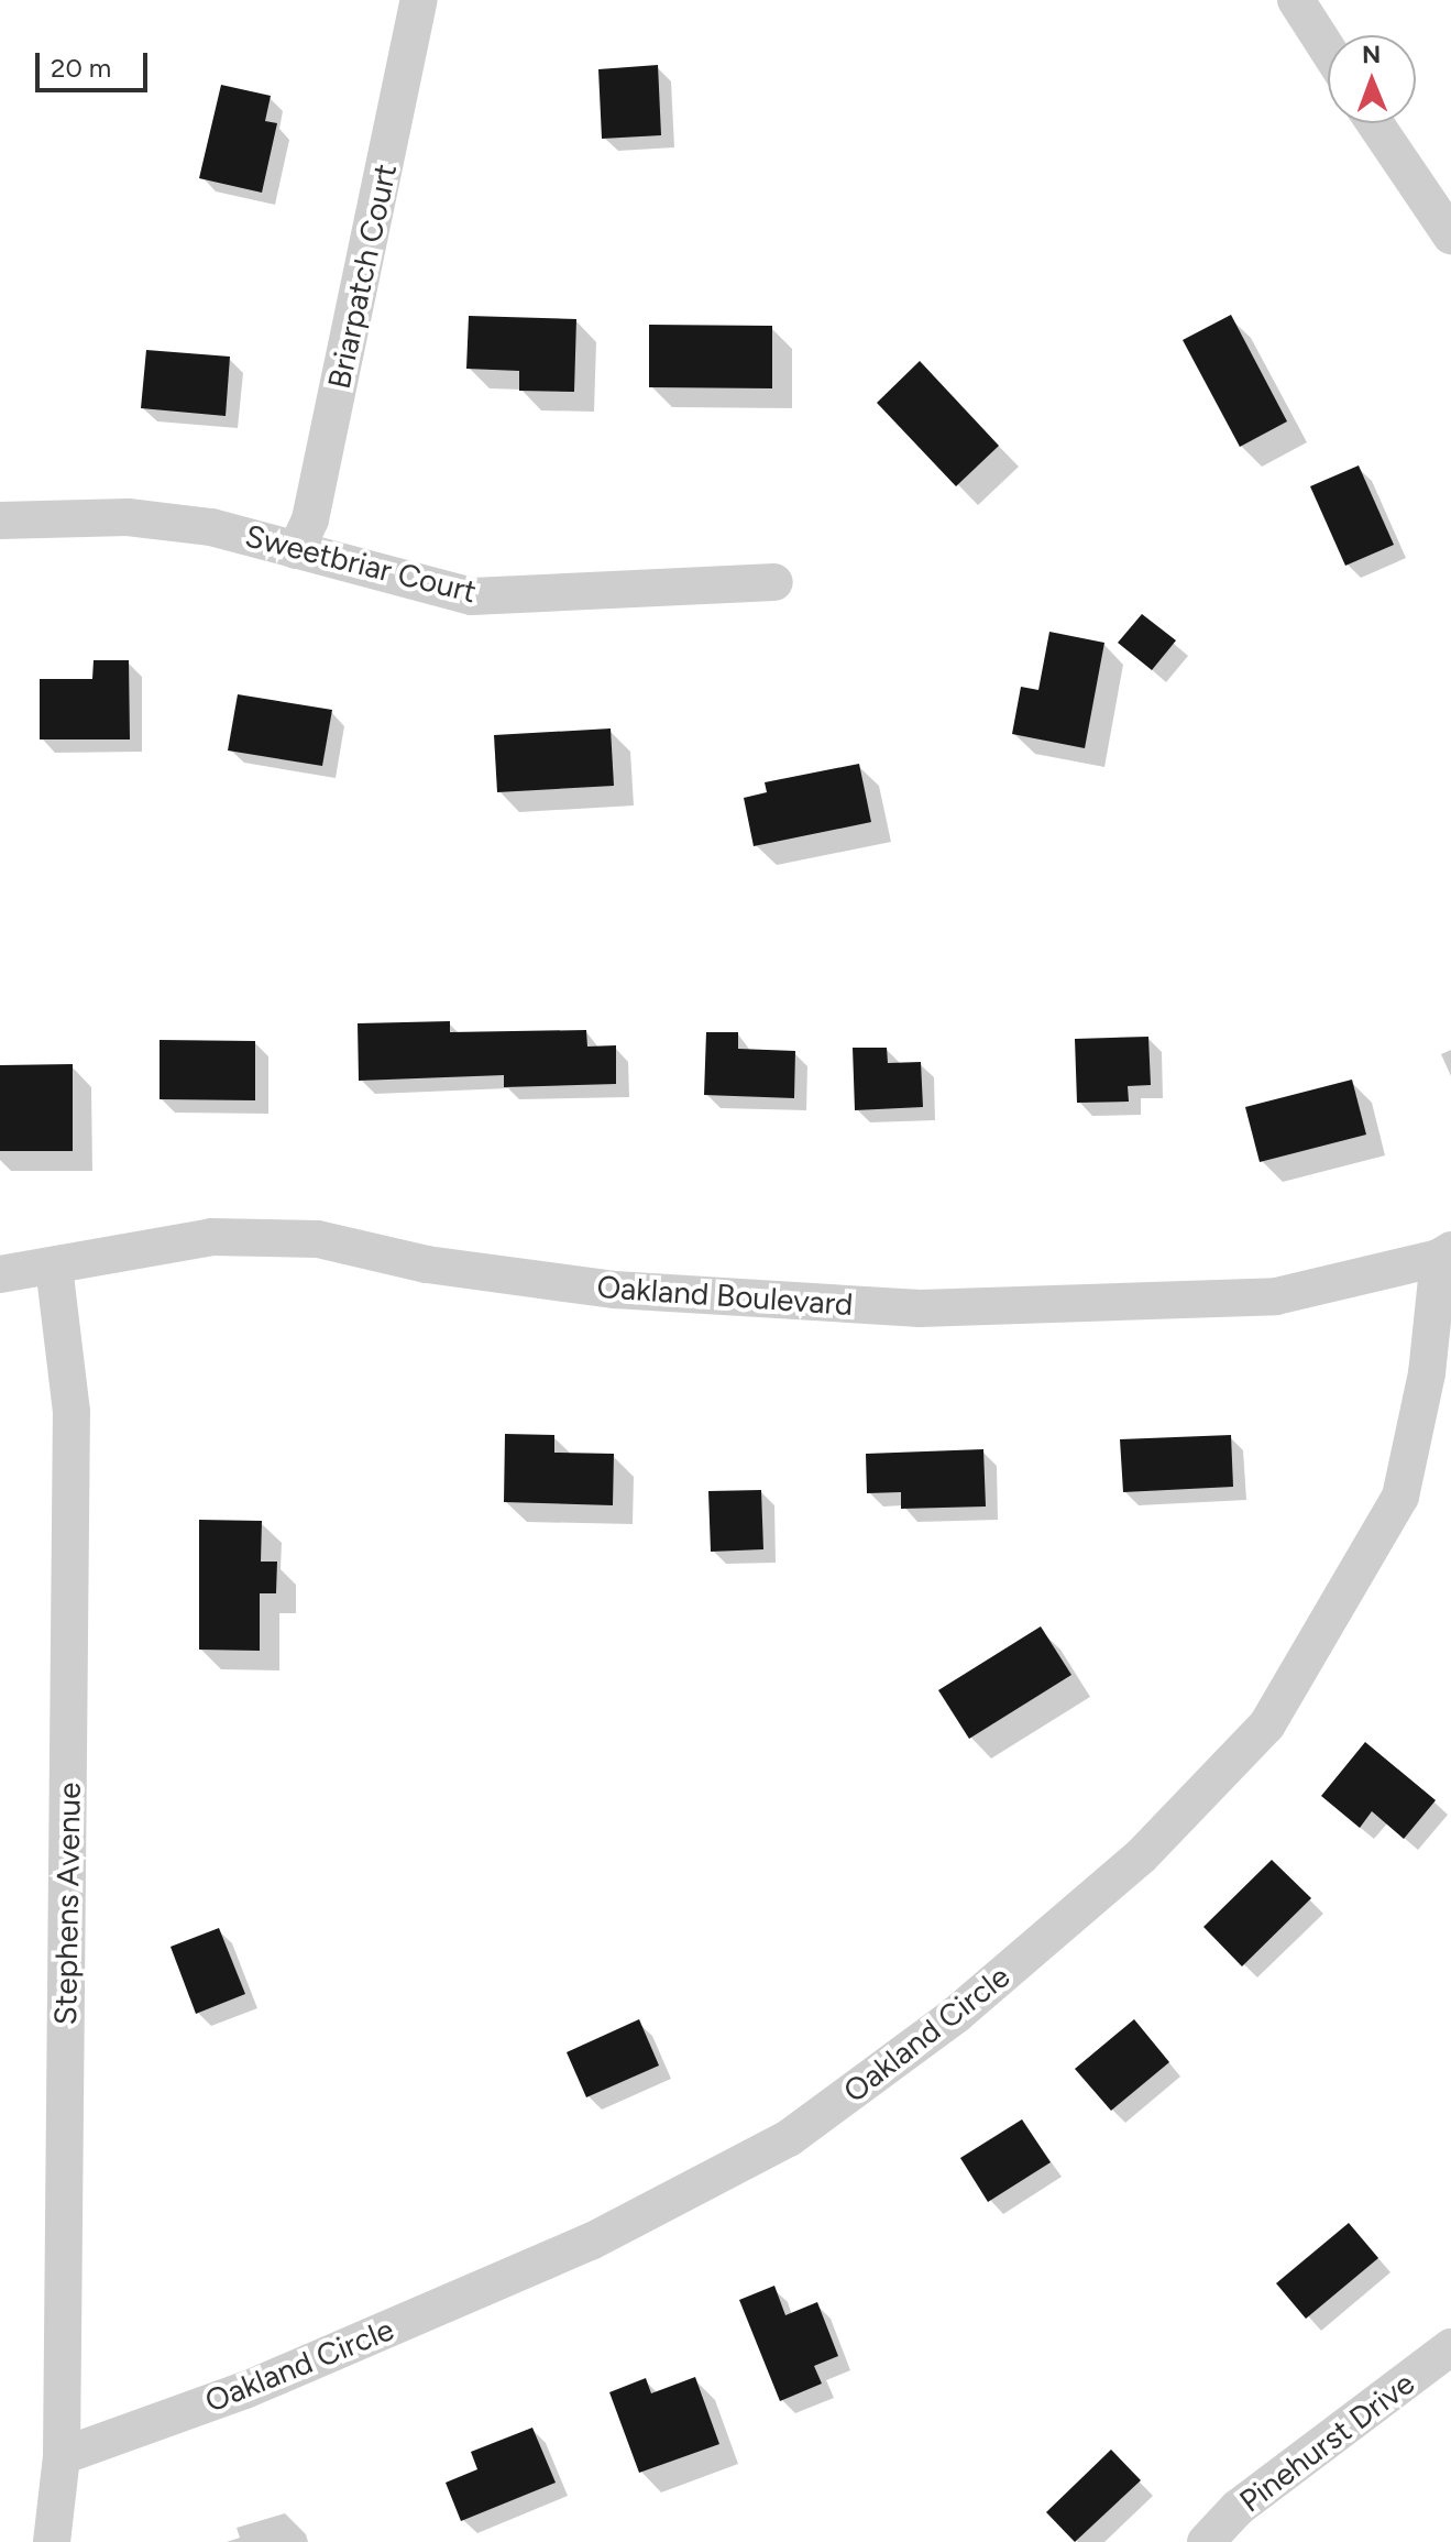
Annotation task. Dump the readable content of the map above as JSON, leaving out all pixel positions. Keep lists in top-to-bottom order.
{
  "streets": {
    "street": [
      "Briarpatch Court",
      "Sweetbriar Court",
      "Oakland Boulevard",
      "Stephens Avenue",
      "Oakland Circle",
      "Pinehurst Drive"
    ]
  },
  "crossings": [
    ["Briarpatch Court", "Sweetbriar Court"],
    ["Oakland Boulevard", "Stephens Avenue"],
    ["Oakland Boulevard", "Oakland Circle"],
    ["Stephens Avenue", "Oakland Circle"]
  ],
  "scale_bar": "20 m",
  "north": "top"
}
